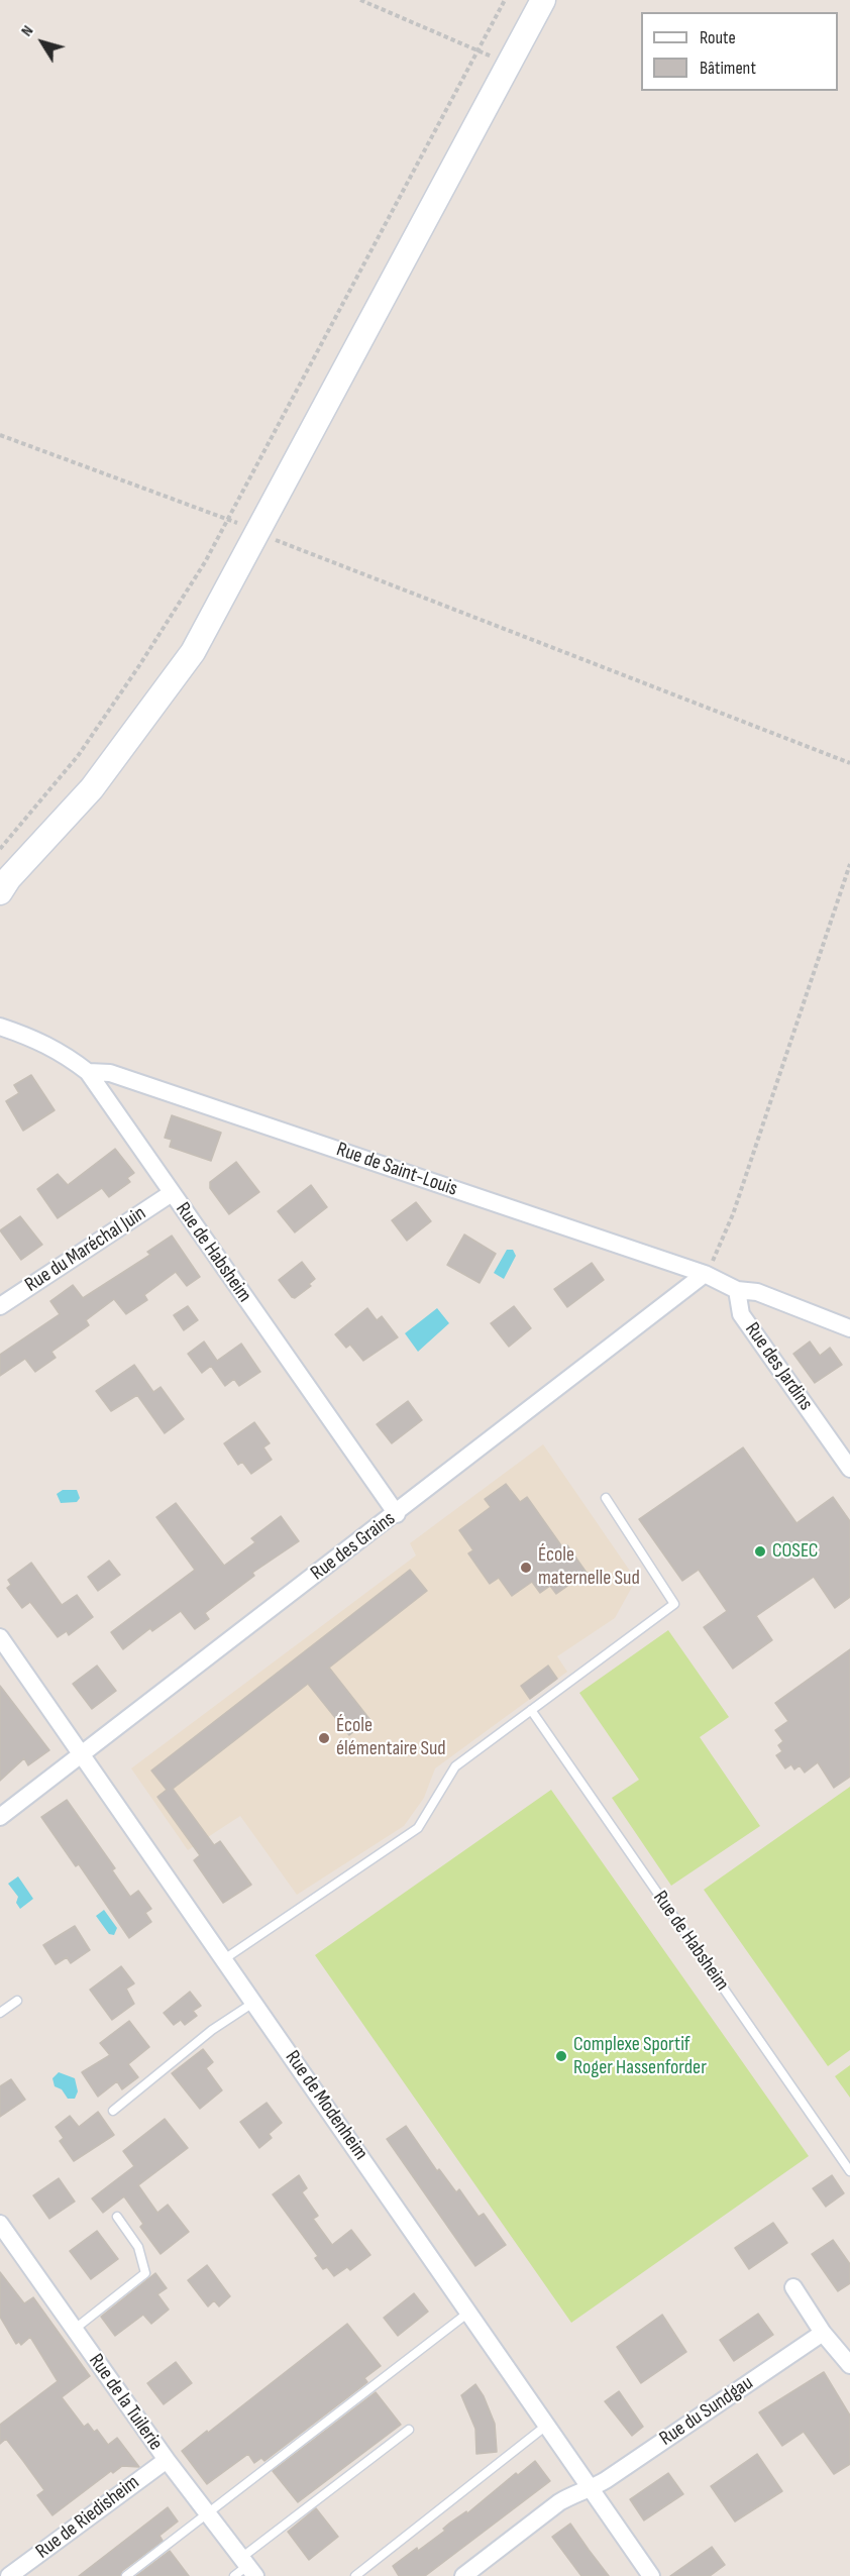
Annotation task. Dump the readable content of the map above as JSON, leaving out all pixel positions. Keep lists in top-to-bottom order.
{
  "streets": {
    "street": [
      "Rue de Saint-Louis",
      "Rue du Maréchal Juin",
      "Rue de Habsheim",
      "Rue des Jardins",
      "Rue des Grains",
      "Rue de Modenheim",
      "Rue de la Tuilerie",
      "Rue du Sundgau",
      "Rue de Riedisheim"
    ]
  },
  "crossings": [
    ["Rue de Saint-Louis", "Rue de Habsheim"],
    ["Rue de Saint-Louis", "Rue des Grains"],
    ["Rue du Maréchal Juin", "Rue de Habsheim"],
    ["Rue de Habsheim", "Rue des Grains"],
    ["Rue des Grains", "Rue de Modenheim"],
    ["Rue de Modenheim", "Rue du Sundgau"],
    ["Rue de la Tuilerie", "Rue de Riedisheim"]
  ],
  "places": [
    "COSEC",
    "École maternelle Sud",
    "École élémentaire Sud",
    "Complexe Sportif Roger Hassenforder"
  ],
  "legend": ["Route", "Bâtiment"],
  "north": "top left"
}
